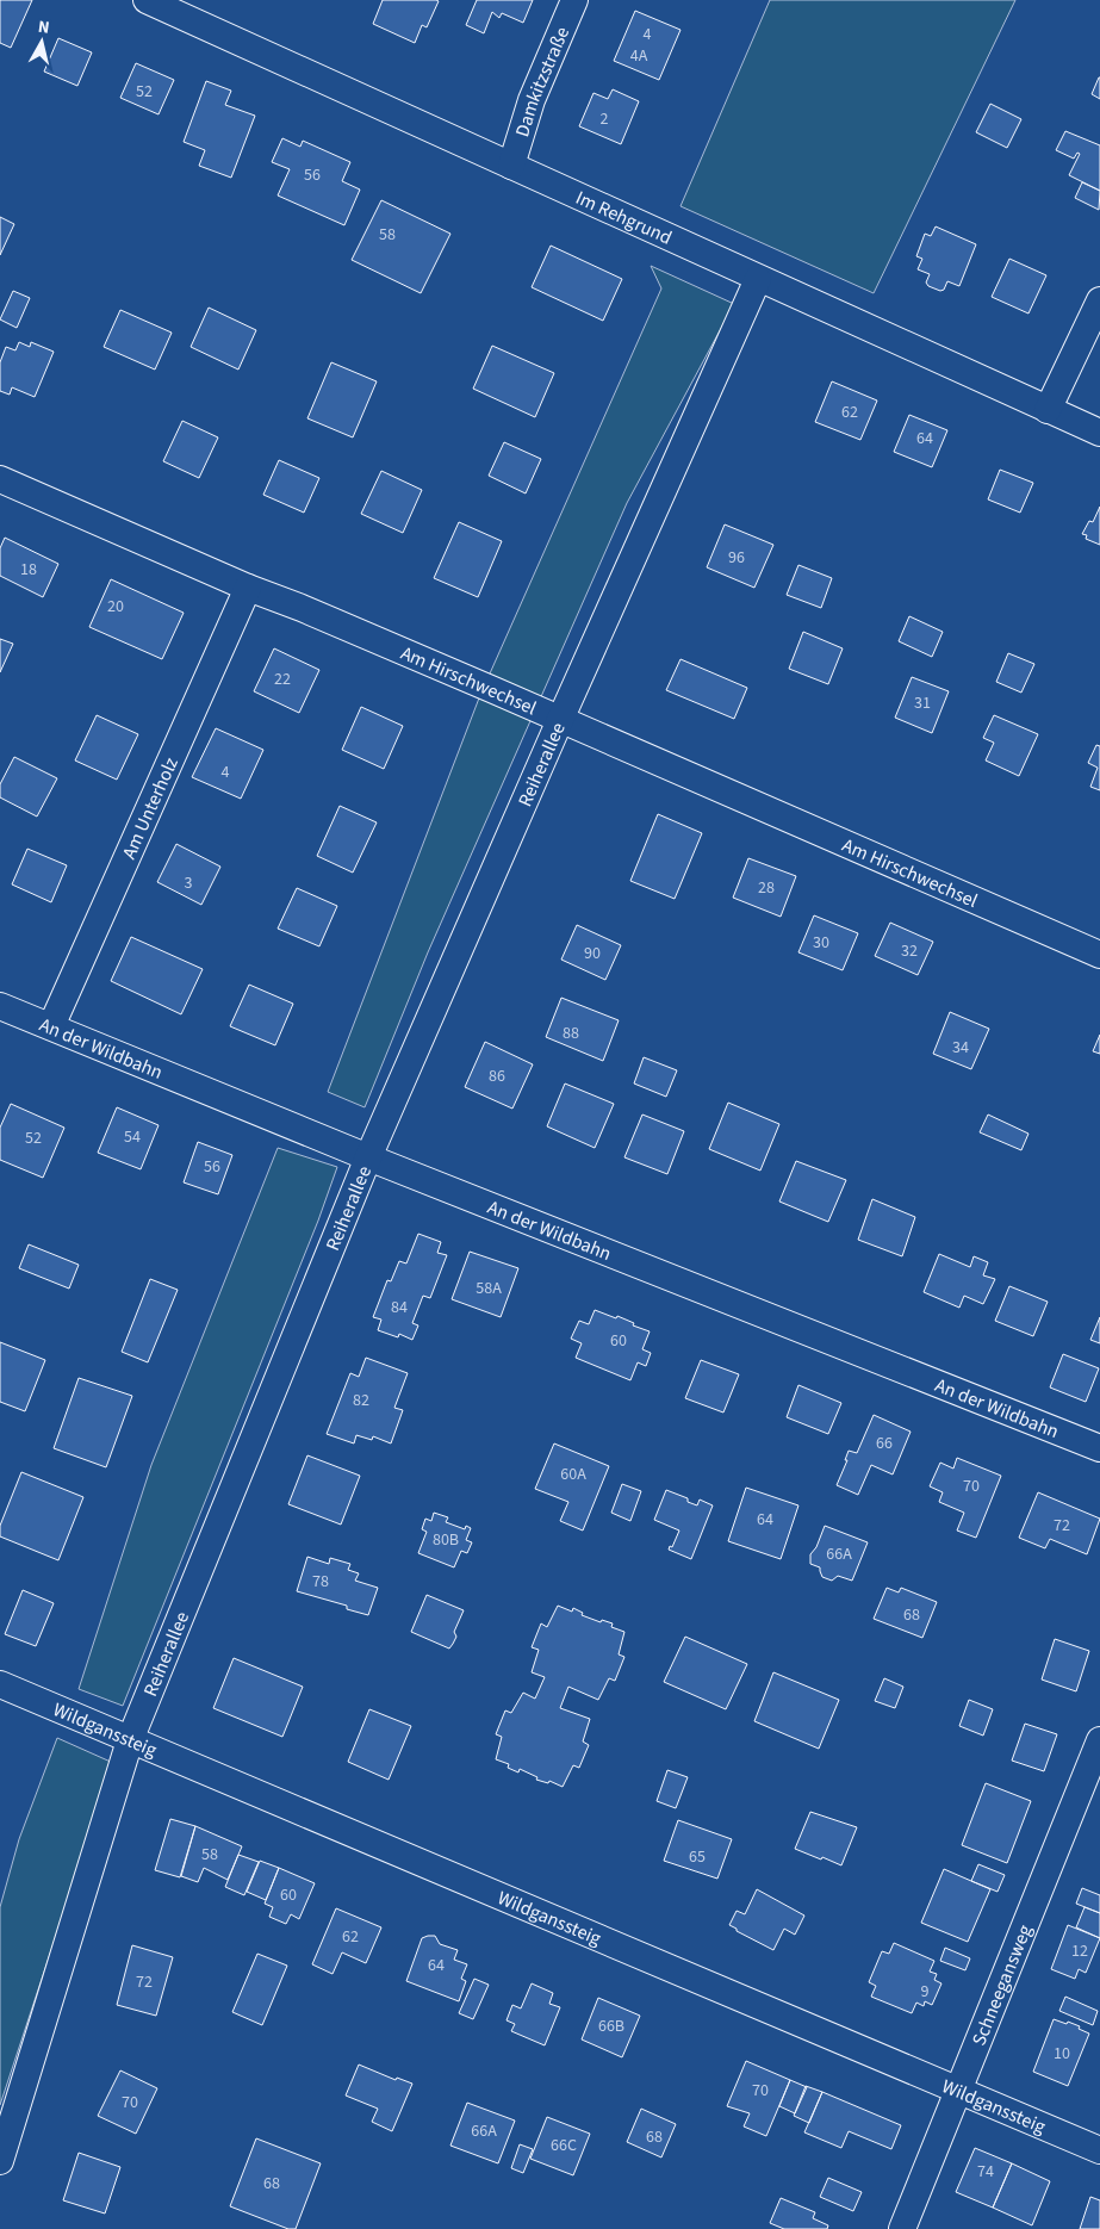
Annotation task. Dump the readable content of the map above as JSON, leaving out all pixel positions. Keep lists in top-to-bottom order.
{
  "streets": {
    "street": [
      "Damkitzstraße",
      "Im Rehgrund",
      "Am Hirschwechsel",
      "Reiherallee",
      "Am Unterholz",
      "An der Wildbahn",
      "Wildganssteig",
      "Schneegansweg"
    ]
  },
  "crossings": [
    ["Damkitzstraße", "Im Rehgrund"],
    ["Im Rehgrund", "Reiherallee"],
    ["Am Hirschwechsel", "Reiherallee"],
    ["Am Hirschwechsel", "Am Unterholz"],
    ["Reiherallee", "An der Wildbahn"],
    ["Reiherallee", "Wildganssteig"],
    ["Am Unterholz", "An der Wildbahn"],
    ["Wildganssteig", "Schneegansweg"]
  ],
  "house_numbers": [
    "4",
    "4A",
    "52",
    "2",
    "56",
    "58",
    "62",
    "64",
    "96",
    "18",
    "20",
    "22",
    "31",
    "4",
    "3",
    "28",
    "30",
    "32",
    "90",
    "88",
    "34",
    "86",
    "54",
    "52",
    "56",
    "58A",
    "84",
    "60",
    "82",
    "66",
    "60A",
    "70",
    "64",
    "72",
    "80B",
    "66A",
    "78",
    "68",
    "58",
    "65",
    "60",
    "62",
    "12",
    "64",
    "72",
    "9",
    "66B",
    "10",
    "70",
    "70",
    "66A",
    "68",
    "66C",
    "74",
    "68"
  ],
  "north": "top"
}
